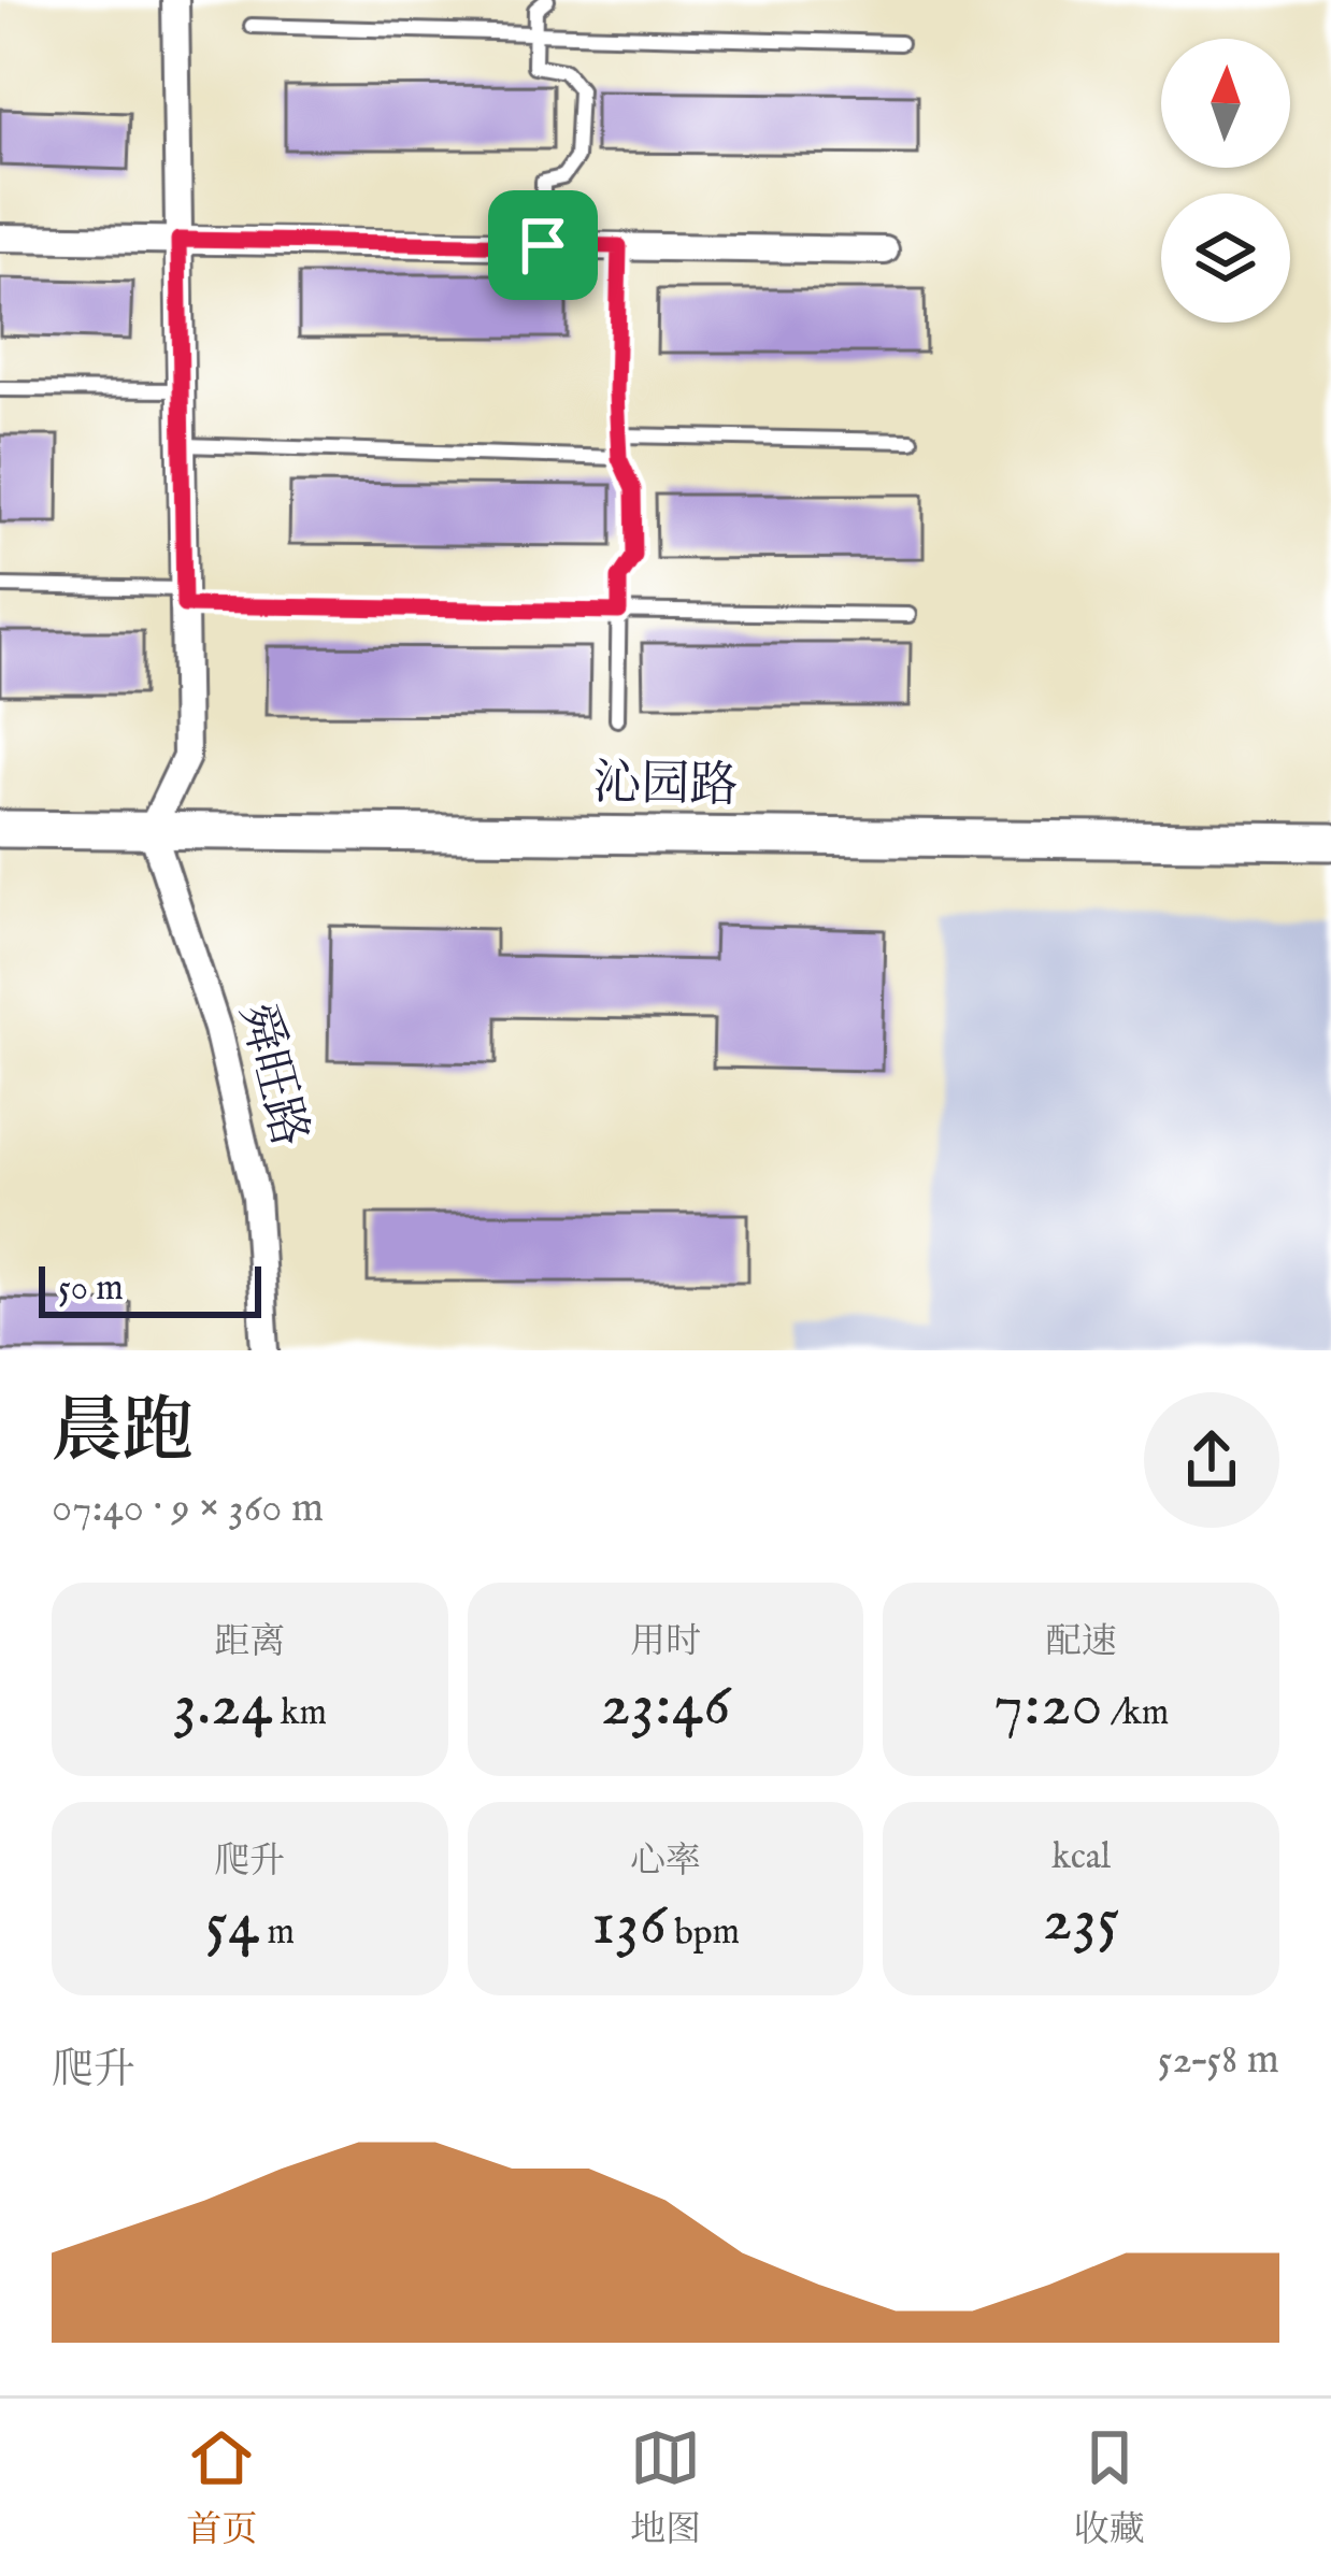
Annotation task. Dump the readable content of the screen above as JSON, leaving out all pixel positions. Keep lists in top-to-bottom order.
{
  "streets": {
    "street": ["沁园路", "舜旺路"]
  },
  "crossings": [
    ["沁园路", "舜旺路"]
  ],
  "scale_bar": "50 m",
  "north": "top",
  "page": {
    "scale": "50 m",
    "heading": ["晨跑", "07:40 · 9 × 360 m"],
    "stats": [
      ["距离", "3.24 km"],
      ["用时", "23:46"],
      ["配速", "7:20 /km"],
      ["爬升", "54 m"],
      ["心率", "136 bpm"],
      ["kcal", "235"]
    ],
    "chart": ["爬升", "52–58 m"],
    "tabs": ["首页", "地图", "收藏"]
  }
}
